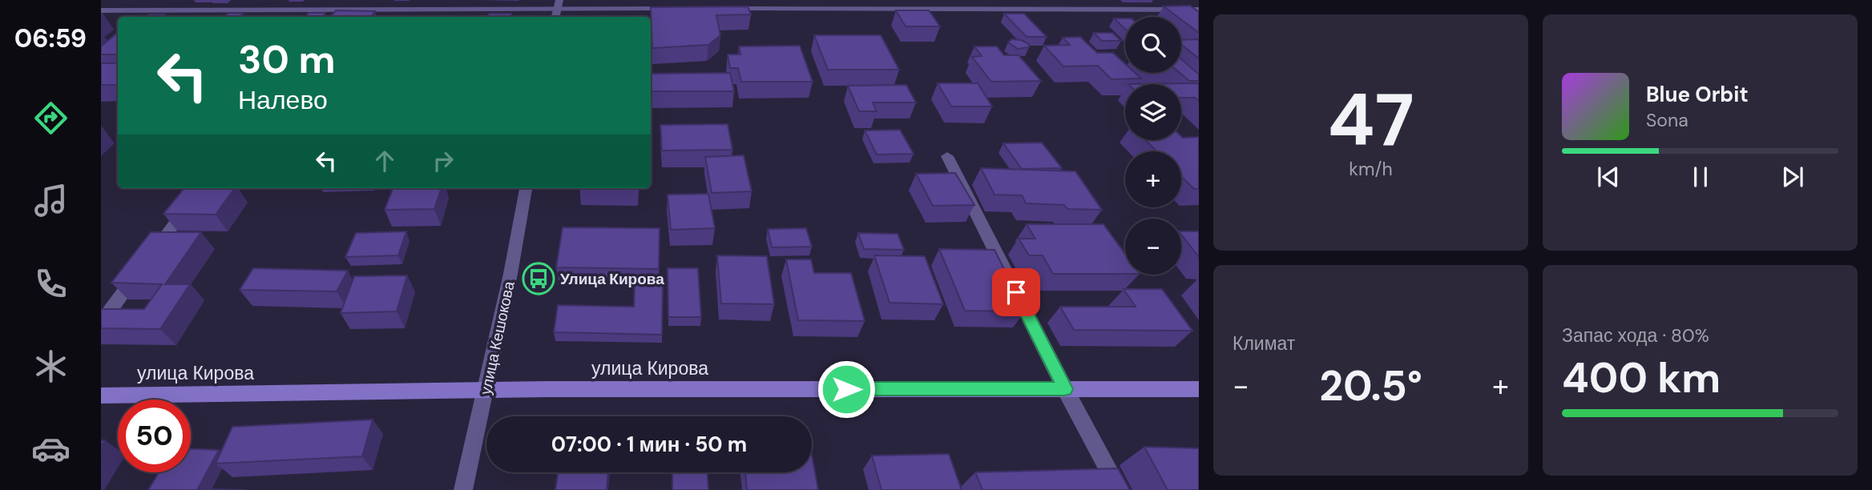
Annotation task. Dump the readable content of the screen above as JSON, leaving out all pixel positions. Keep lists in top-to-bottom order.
{
  "streets": {
    "main road": ["улица Кирова"],
    "street": ["улица Кешокова"]
  },
  "crossings": [
    ["улица Кешокова", "улица Кирова"]
  ],
  "places": {
    "bus stop": ["Улица Кирова"]
  },
  "page": {
    "tabs": "06:59",
    "tile": [
      ["47", "km/h"],
      "Климат",
      ["Запас хода · 80%", "400 km"]
    ],
    "map_buttons": ["+", "−"],
    "turn": ["30 m", "Налево"],
    "song": ["Blue Orbit", "Sona"],
    "heat": ["−", "20.5°", "+"],
    "limit": "50",
    "trip": "07:00 · 1 мин · 50 m"
  }
}
